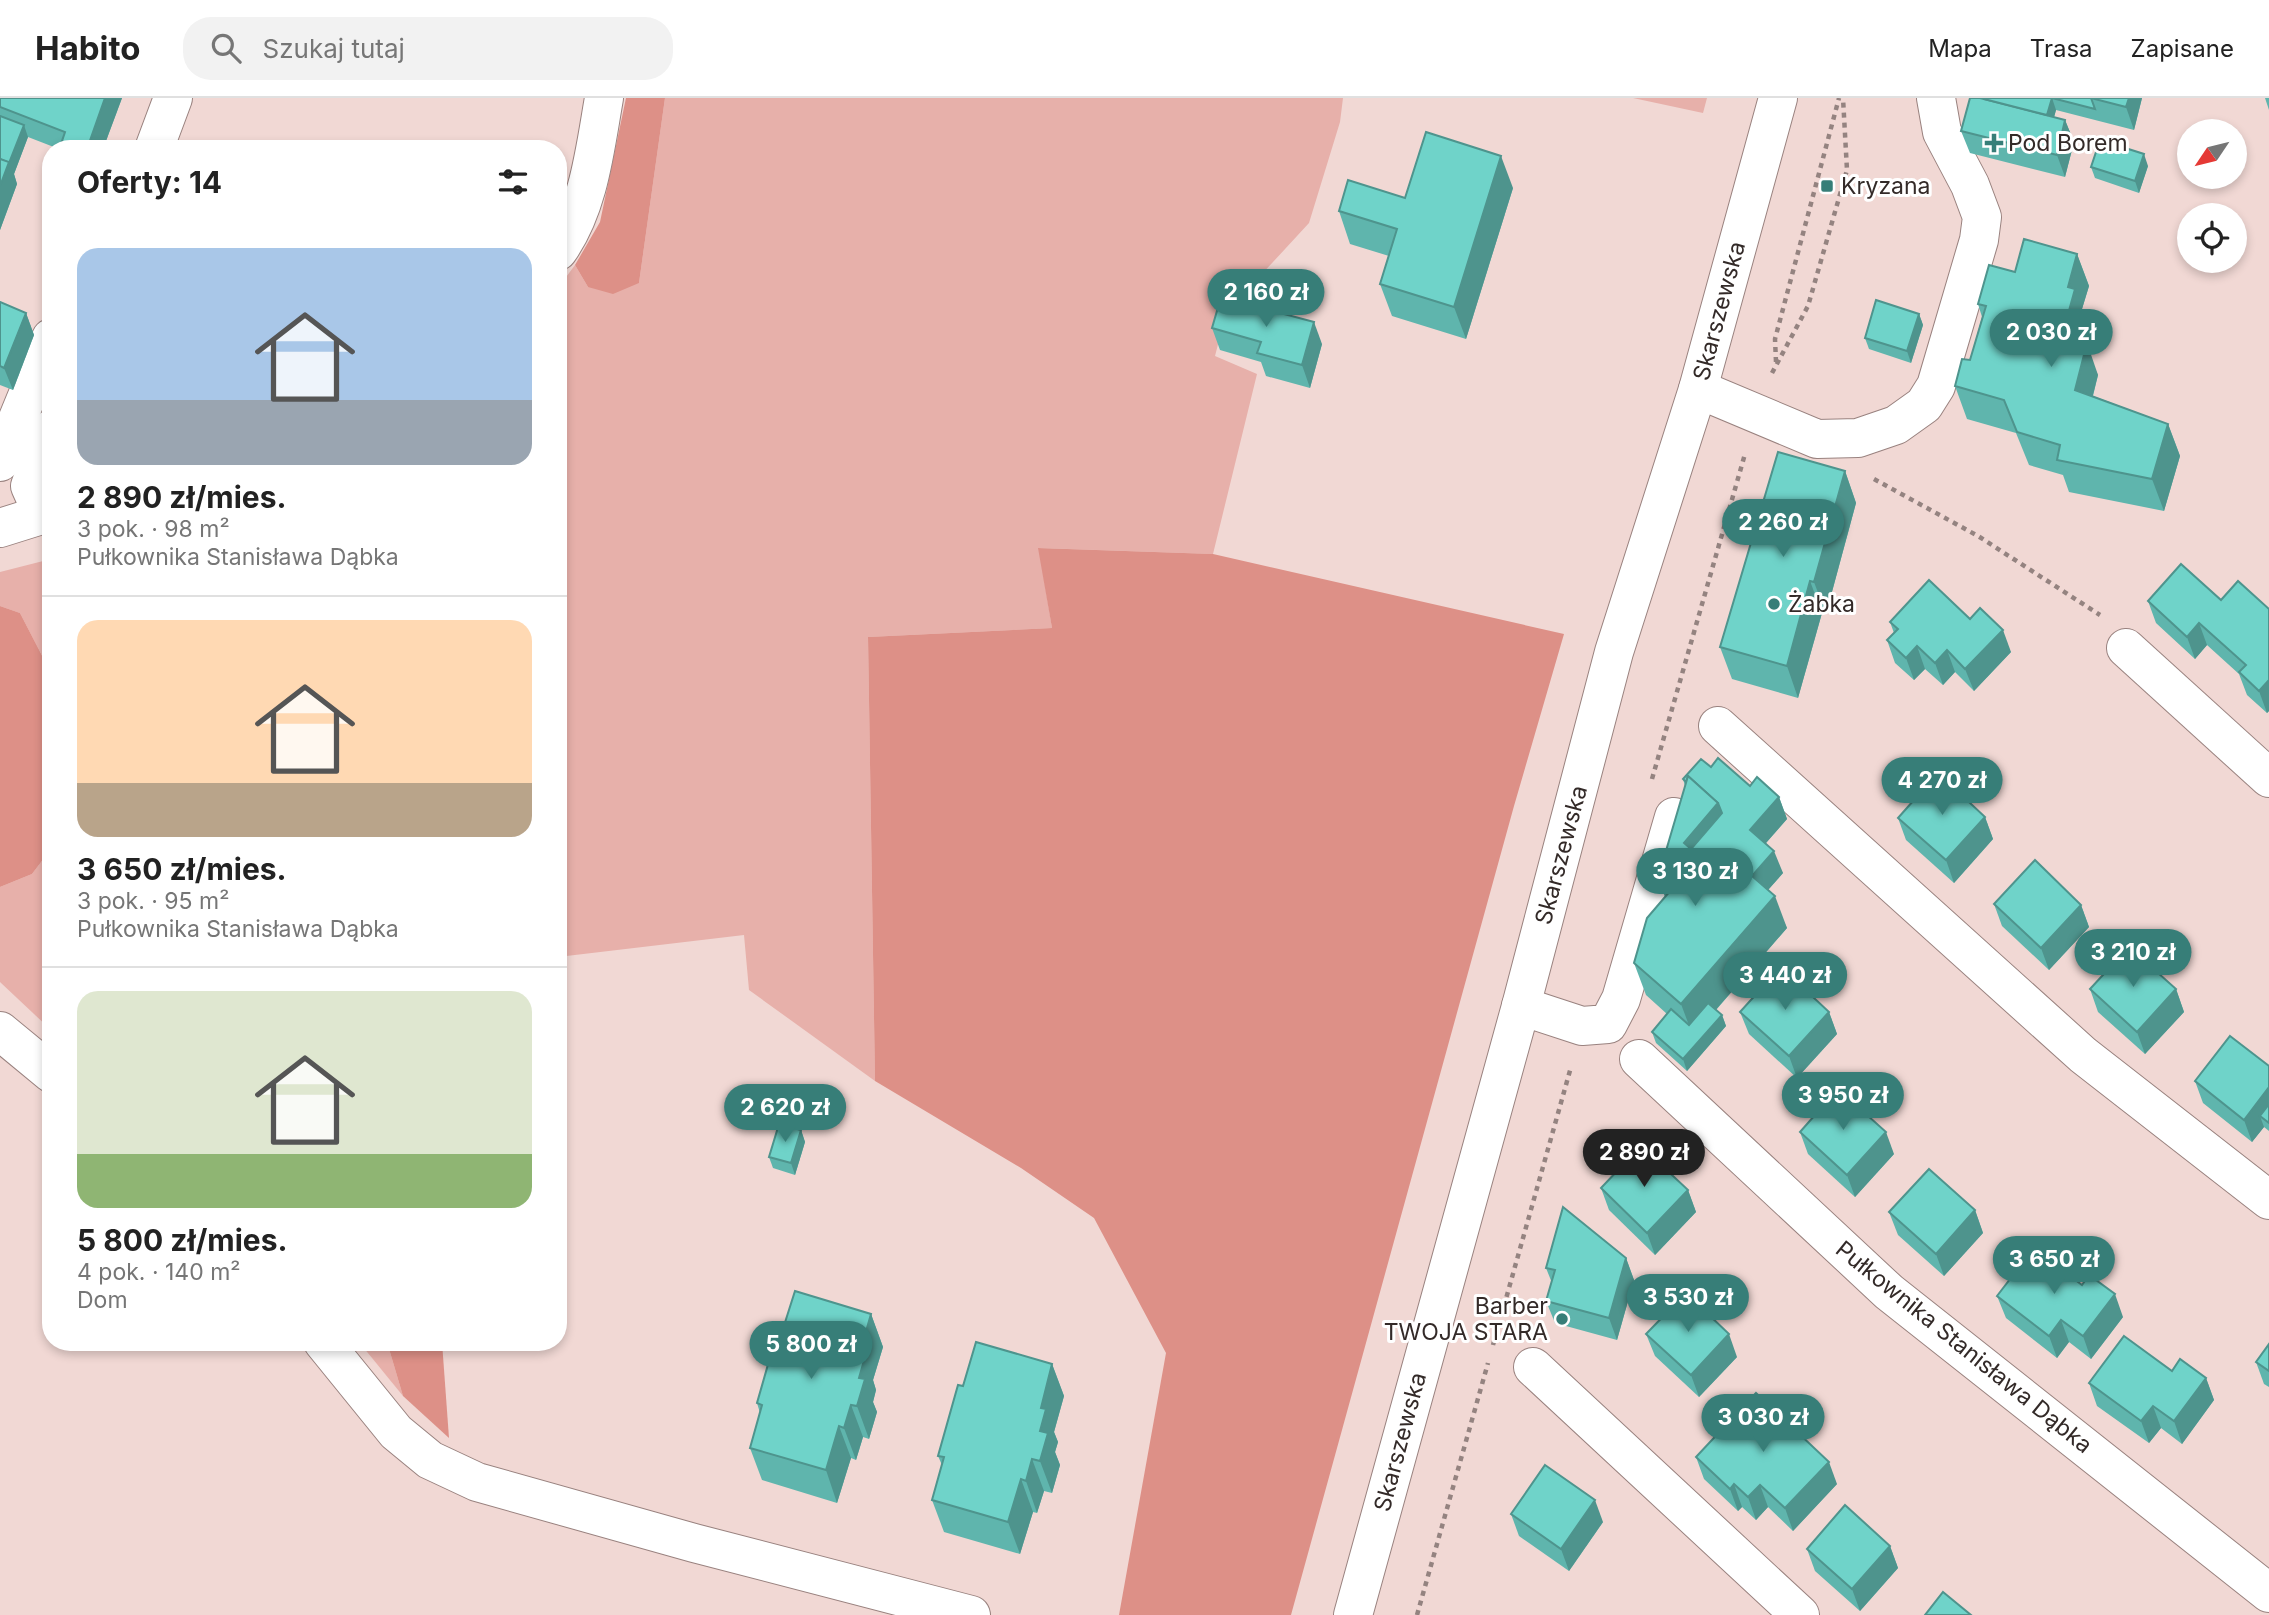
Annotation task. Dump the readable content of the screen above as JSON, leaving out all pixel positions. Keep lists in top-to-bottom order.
{
  "streets": {
    "street": ["Skarszewska", "Pułkownika Stanisława Dąbka"]
  },
  "places": {
    "health": ["Pod Borem"],
    "transit": ["Kryzana"],
    "other": ["Żabka", "Barber TWOJA STARA"]
  },
  "north": "bottom left",
  "page": {
    "header": "Habito",
    "search": "Szukaj tutaj",
    "nav": ["Mapa", "Trasa", "Zapisane"],
    "heading": "Oferty: 14",
    "list": [
      {
        "name": "2 890 zł/mies.",
        "note": "3 pok. · 98 m² · Pułkownika Stanisława Dąbka"
      },
      {
        "name": "3 650 zł/mies.",
        "note": "3 pok. · 95 m² · Pułkownika Stanisława Dąbka"
      },
      {
        "name": "5 800 zł/mies.",
        "note": "4 pok. · 140 m² · Dom"
      }
    ],
    "price": [
      "2 160 zł",
      "2 030 zł",
      "2 260 zł",
      "4 270 zł",
      "3 130 zł",
      "3 210 zł",
      "3 440 zł",
      "3 950 zł",
      "2 620 zł",
      "2 890 zł",
      "3 650 zł",
      "3 530 zł",
      "5 800 zł",
      "3 030 zł"
    ]
  }
}
